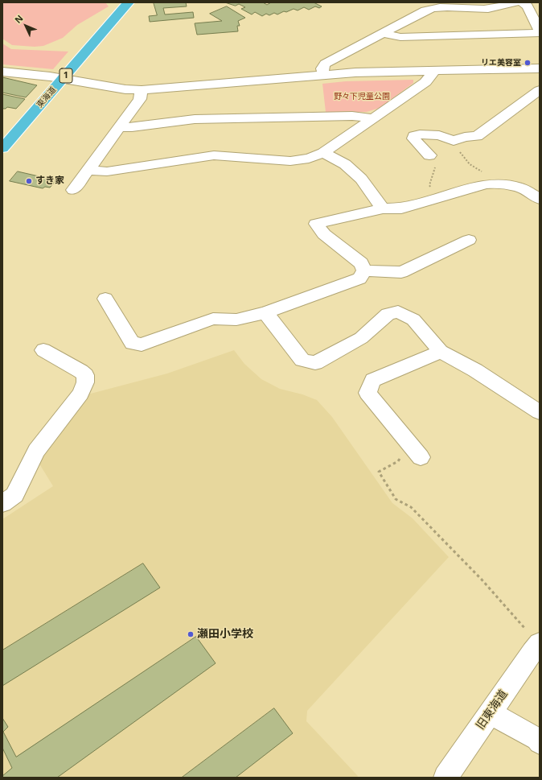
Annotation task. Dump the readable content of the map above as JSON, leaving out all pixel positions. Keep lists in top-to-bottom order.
{
  "streets": {
    "highway": ["1", "東海道"],
    "street": ["旧東海道"]
  },
  "parks": ["野々下児童公園"],
  "places": ["リエ美容室", "すき家", "瀬田小学校"],
  "north": "top left"
}
